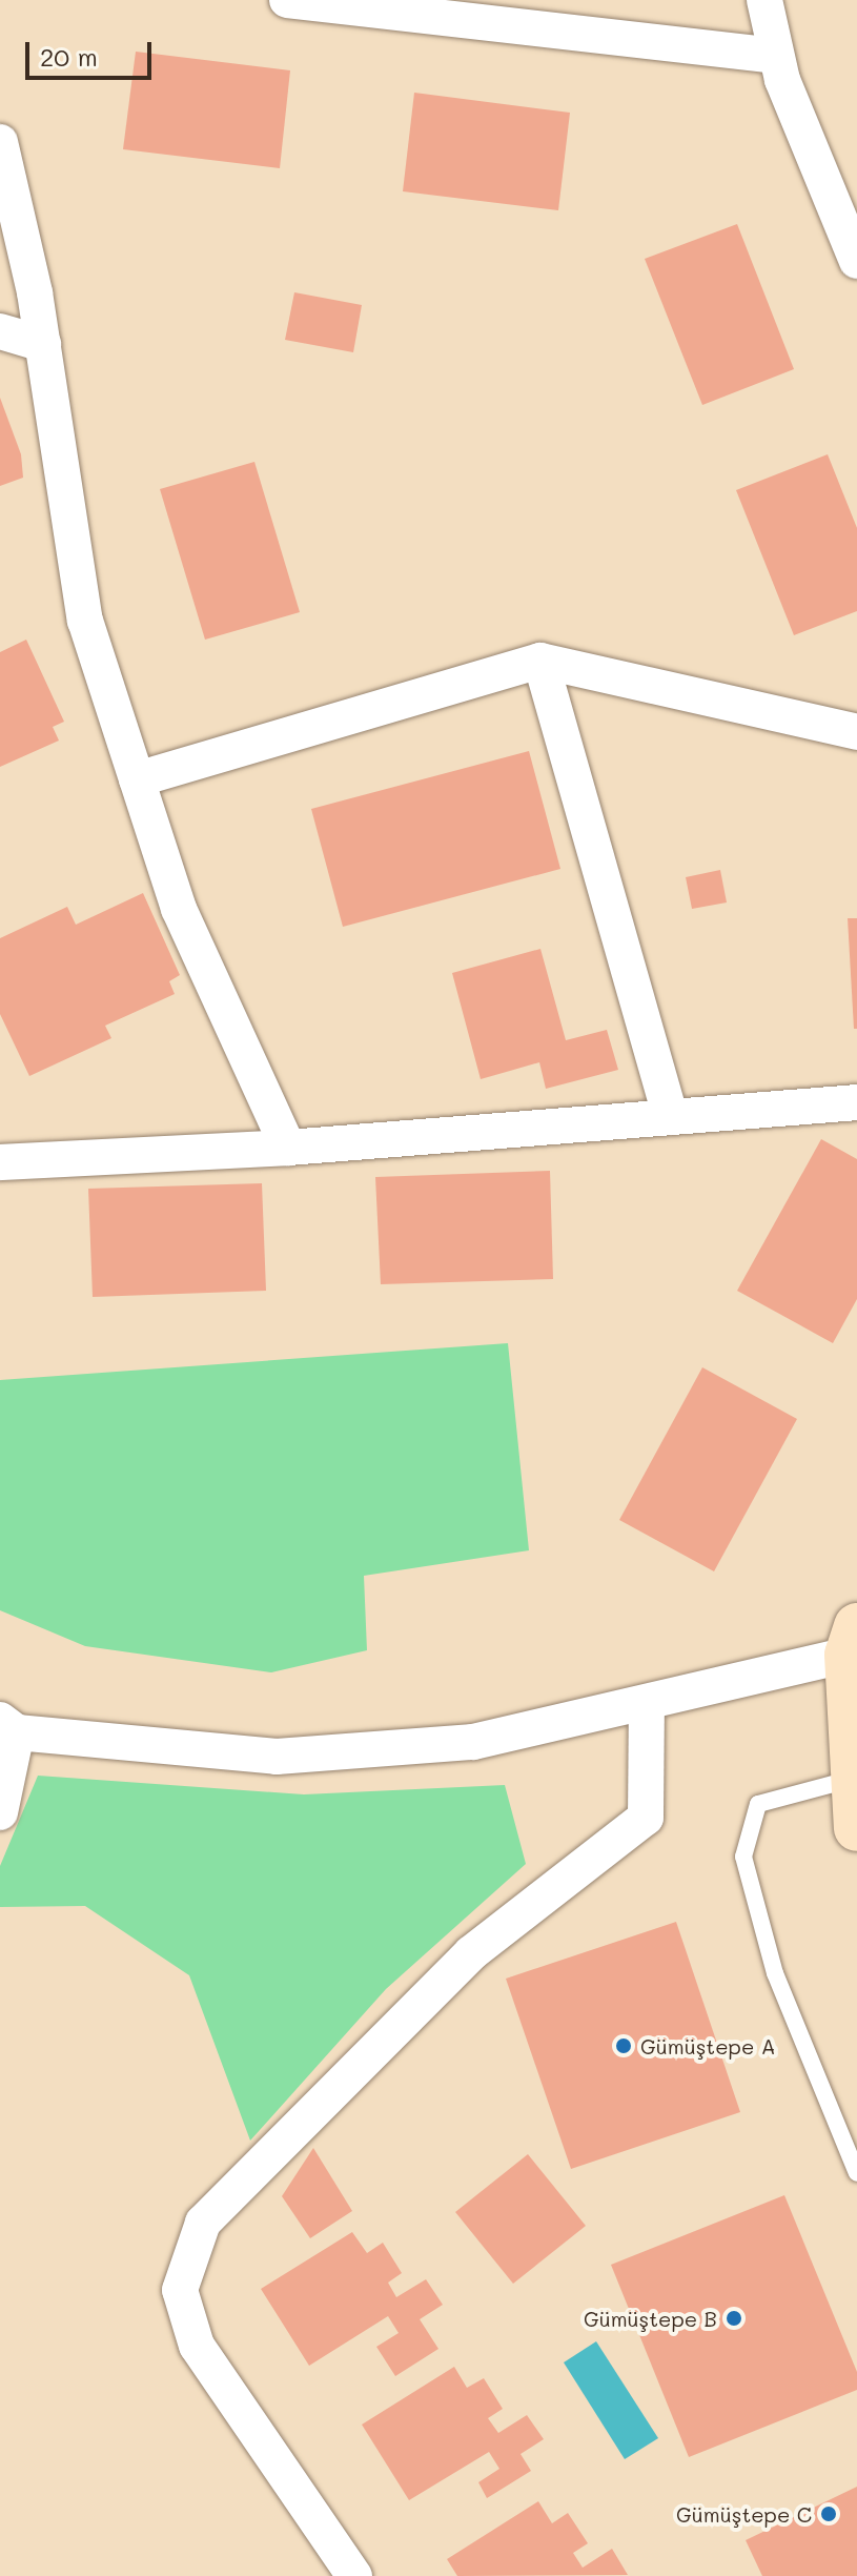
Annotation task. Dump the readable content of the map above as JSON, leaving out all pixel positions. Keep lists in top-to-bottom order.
{
  "places": ["Gümüştepe A", "Gümüştepe B", "Gümüştepe C"],
  "scale_bar": "20 m"
}
